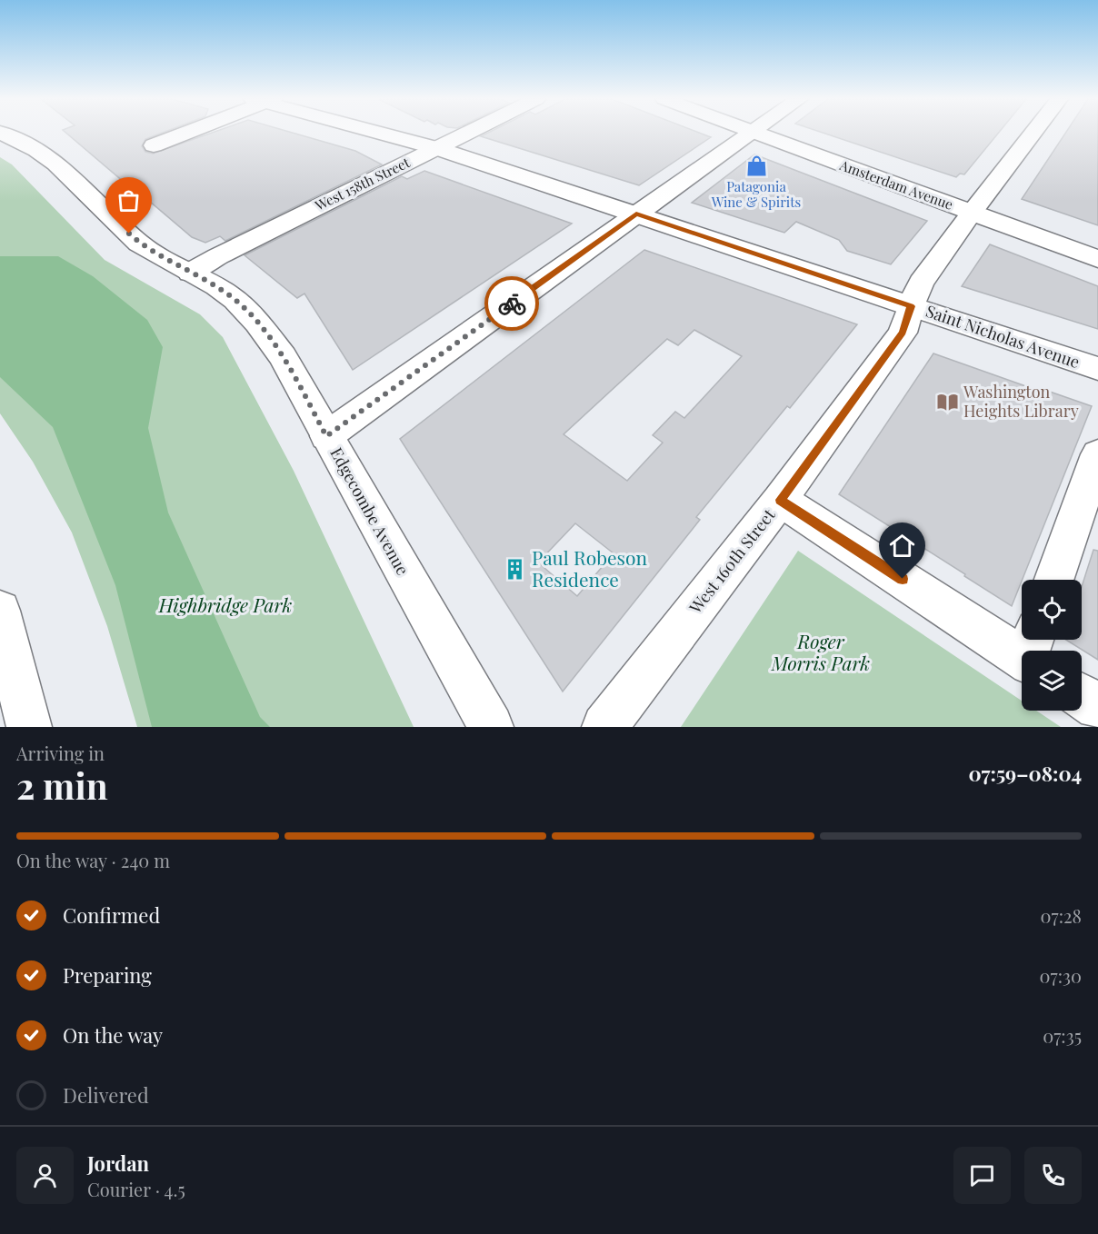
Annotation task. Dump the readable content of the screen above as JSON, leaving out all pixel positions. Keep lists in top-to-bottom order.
{
  "streets": {
    "street": [
      "West 158th Street",
      "Amsterdam Avenue",
      "Saint Nicholas Avenue",
      "Edgecombe Avenue",
      "West 160th Street"
    ]
  },
  "crossings": [
    ["West 158th Street", "Saint Nicholas Avenue"],
    ["West 158th Street", "Edgecombe Avenue"],
    ["Amsterdam Avenue", "West 160th Street"],
    ["Saint Nicholas Avenue", "West 160th Street"]
  ],
  "parks": ["Highbridge Park", "Roger Morris Park"],
  "places": {
    "shop": ["Patagonia Wine & Spirits"],
    "library": ["Washington Heights Library"],
    "building": ["Paul Robeson Residence"]
  },
  "page": {
    "heading": ["2 min", "Arriving in", "07:59–08:04"],
    "panel": ["Jordan", "Courier · 4.5"],
    "bar": "On the way · 240 m",
    "list": [
      ["Confirmed", "07:28"],
      ["Preparing", "07:30"],
      ["On the way", "07:35"],
      "Delivered"
    ]
  }
}
